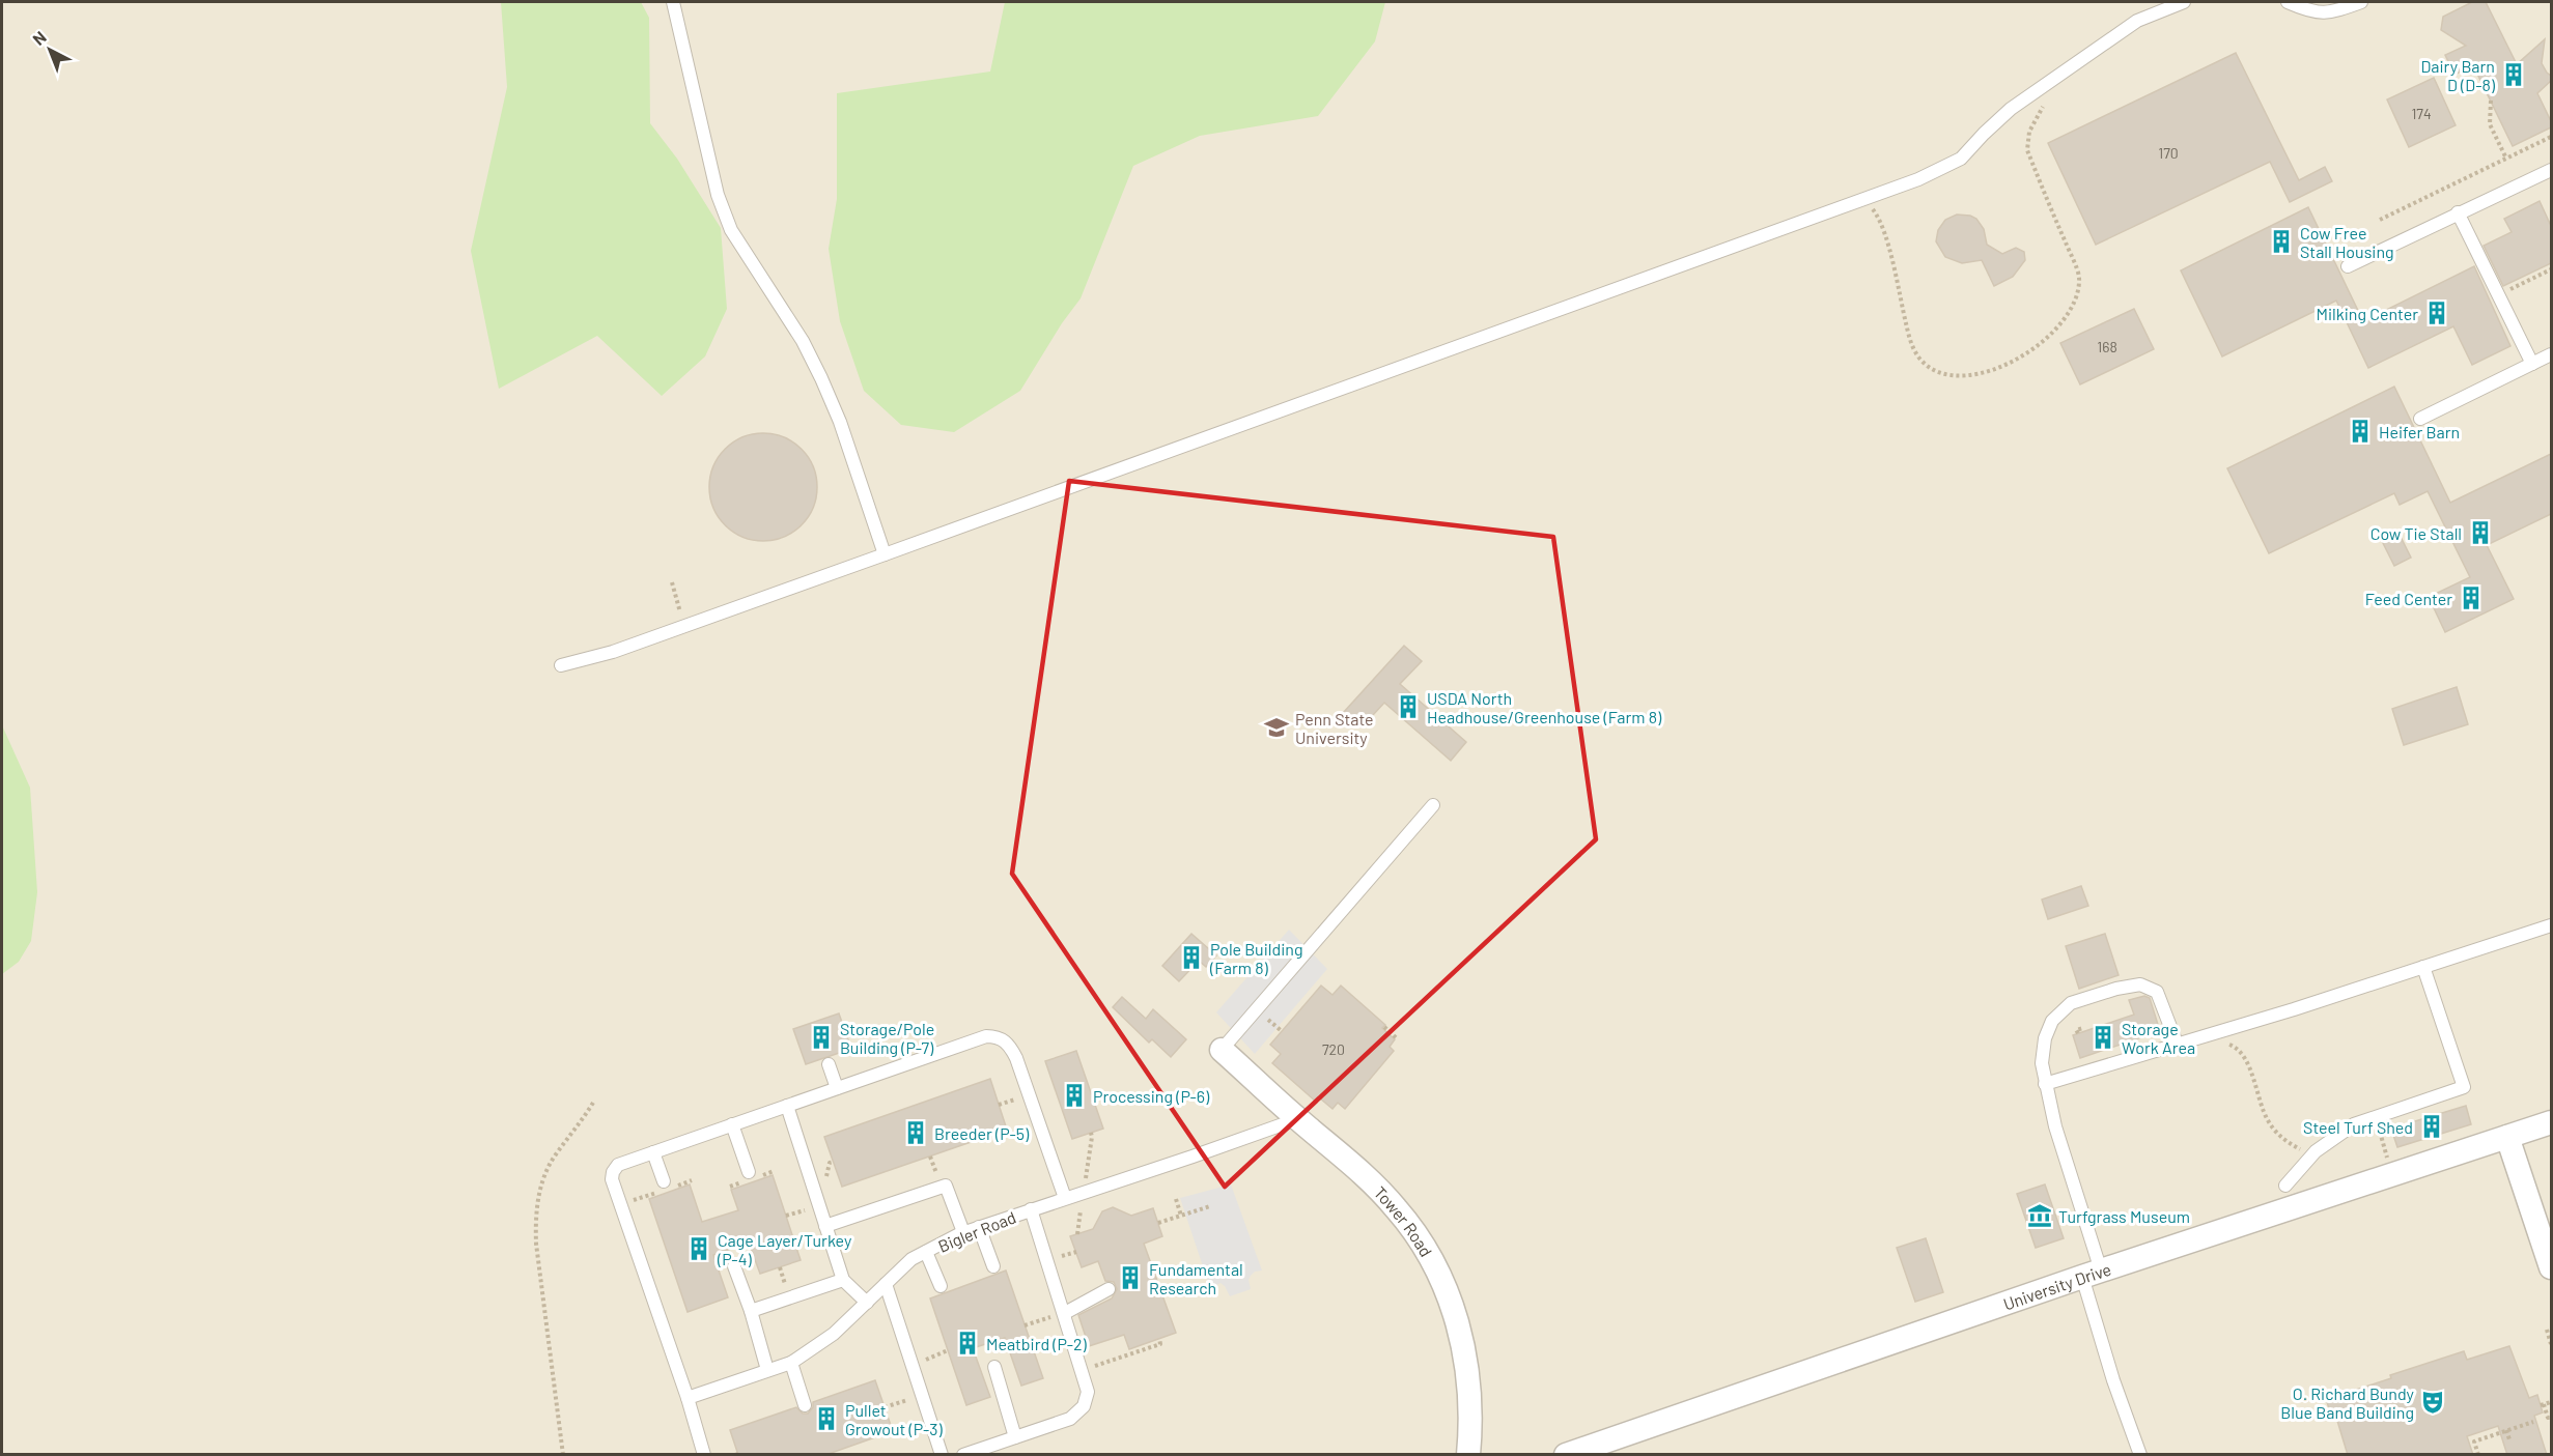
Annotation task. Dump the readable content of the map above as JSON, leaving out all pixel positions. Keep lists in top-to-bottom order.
{
  "streets": {
    "street": ["Tower Road", "University Drive"],
    "lane": ["Bigler Road"]
  },
  "crossings": [
    ["Tower Road", "Bigler Road"]
  ],
  "places": {
    "building": [
      "Dairy Barn D (D-8)",
      "Cow Free Stall Housing",
      "Milking Center",
      "Heifer Barn",
      "Cow Tie Stall",
      "Feed Center",
      "USDA North Headhouse/Greenhouse (Farm 8)",
      "Pole Building (Farm 8)",
      "Storage/Pole Building (P-7)",
      "Storage Work Area",
      "Processing (P-6)",
      "Steel Turf Shed",
      "Breeder (P-5)",
      "Cage Layer/Turkey (P-4)",
      "Fundamental Research",
      "Meatbird (P-2)",
      "Pullet Growout (P-3)"
    ],
    "school or university": ["Penn State University"],
    "museum": ["Turfgrass Museum"],
    "theatre": ["O. Richard Bundy Blue Band Building"]
  },
  "house_numbers": [
    "174",
    "170",
    "168",
    "720"
  ],
  "north": "top left"
}
